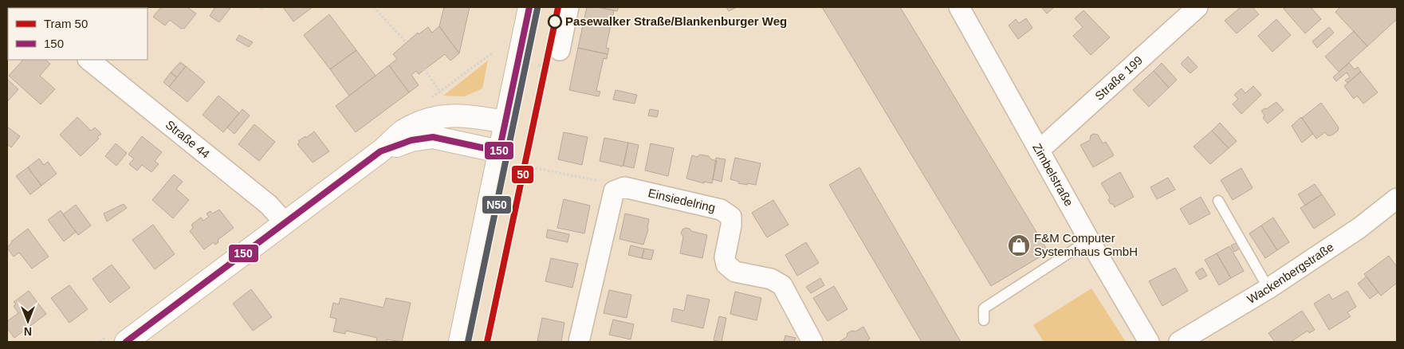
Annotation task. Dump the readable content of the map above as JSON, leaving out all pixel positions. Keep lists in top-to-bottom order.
{
  "streets": {
    "street": [
      "Straße 199",
      "Straße 44",
      "Zimbelstraße",
      "Einsiedelring",
      "Wackenbergstraße"
    ]
  },
  "crossings": [
    ["Straße 199", "Zimbelstraße"]
  ],
  "places": {
    "other": ["Pasewalker Straße/Blankenburger Weg"],
    "shop": ["F&M Computer Systemhaus GmbH"]
  },
  "lines": ["tram line 50", "transit line 150", "transit line N50"],
  "legend": ["Tram 50", "150"],
  "north": "bottom"
}
